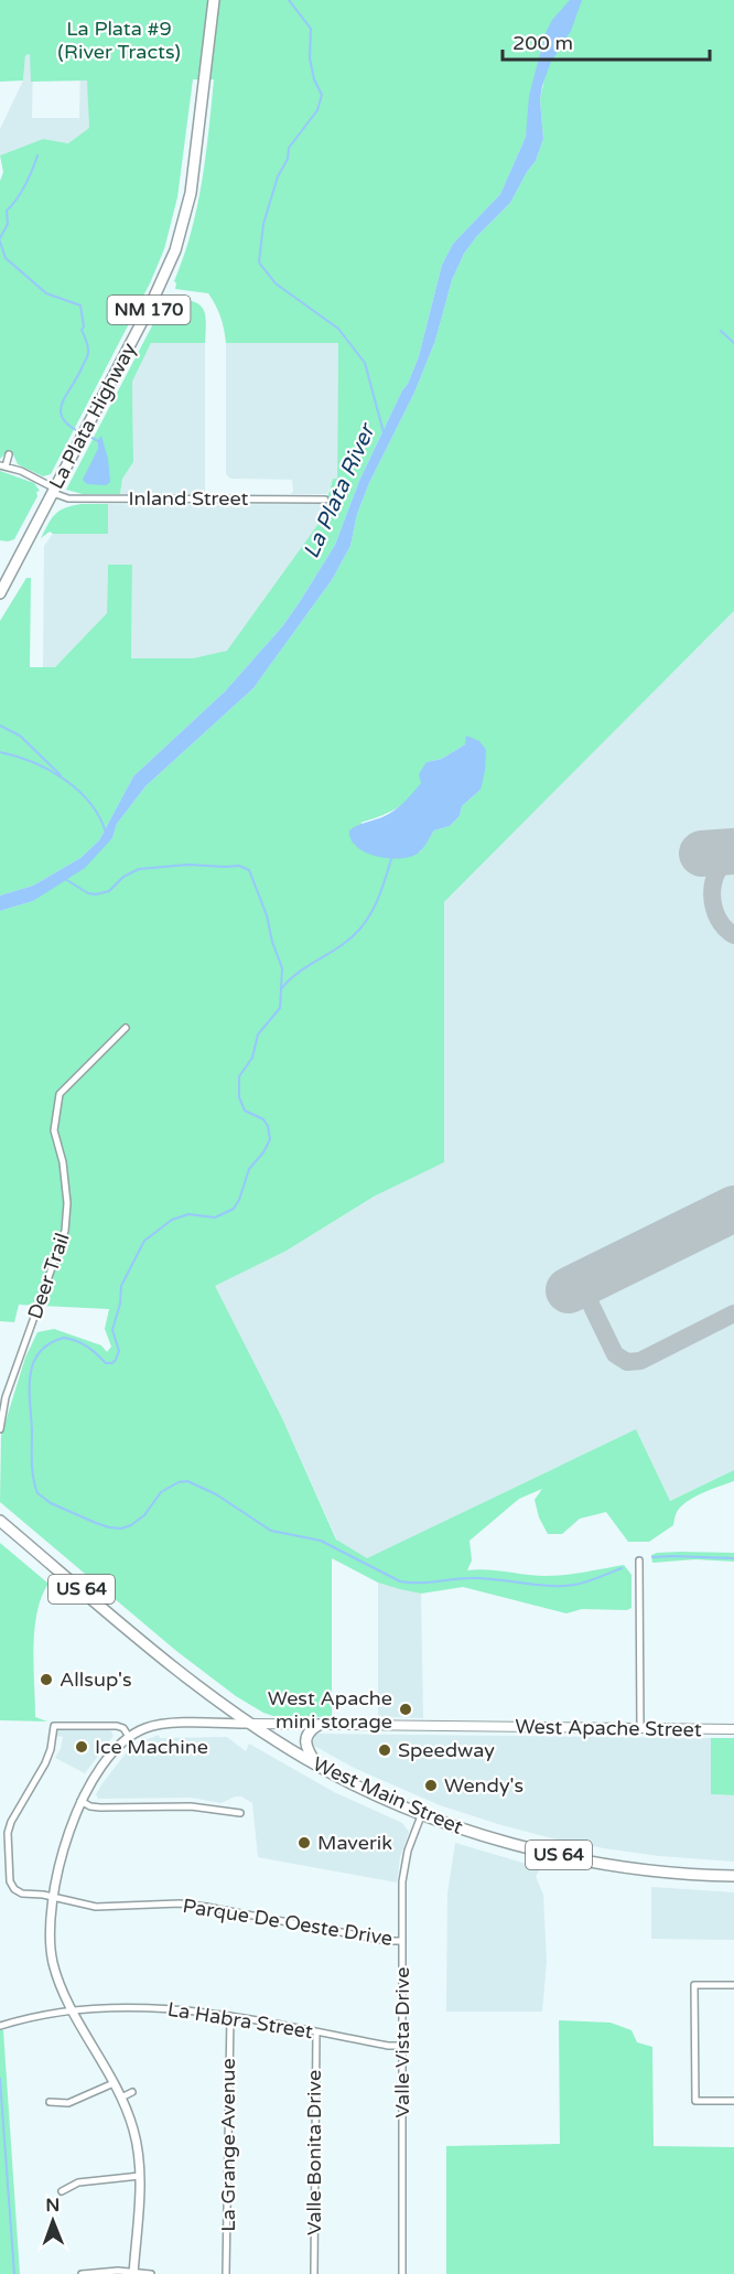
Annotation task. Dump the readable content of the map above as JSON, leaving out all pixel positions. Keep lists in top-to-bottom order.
{
  "streets": {
    "highway": [
      "NM 170",
      "La Plata Highway",
      "US 64",
      "West Main Street"
    ],
    "main road": ["West Apache Street"],
    "street": [
      "Inland Street",
      "Deer Trail",
      "Parque De Oeste Drive",
      "La Habra Street",
      "Valle Vista Drive",
      "La Grange Avenue",
      "Valle Bonita Drive"
    ]
  },
  "crossings": [
    ["La Plata Highway", "Inland Street"],
    ["West Apache Street", "West Main Street"],
    ["West Main Street", "Valle Vista Drive"],
    ["Parque De Oeste Drive", "Valle Vista Drive"],
    ["La Habra Street", "Valle Vista Drive"],
    ["La Habra Street", "La Grange Avenue"],
    ["La Habra Street", "Valle Bonita Drive"]
  ],
  "water": ["La Plata River"],
  "parks": ["La Plata #9 (River Tracts)"],
  "places": [
    "Allsup's",
    "West Apache mini storage",
    "Ice Machine",
    "Speedway",
    "Wendy's",
    "Maverik"
  ],
  "scale_bar": "200 m",
  "north": "top"
}
